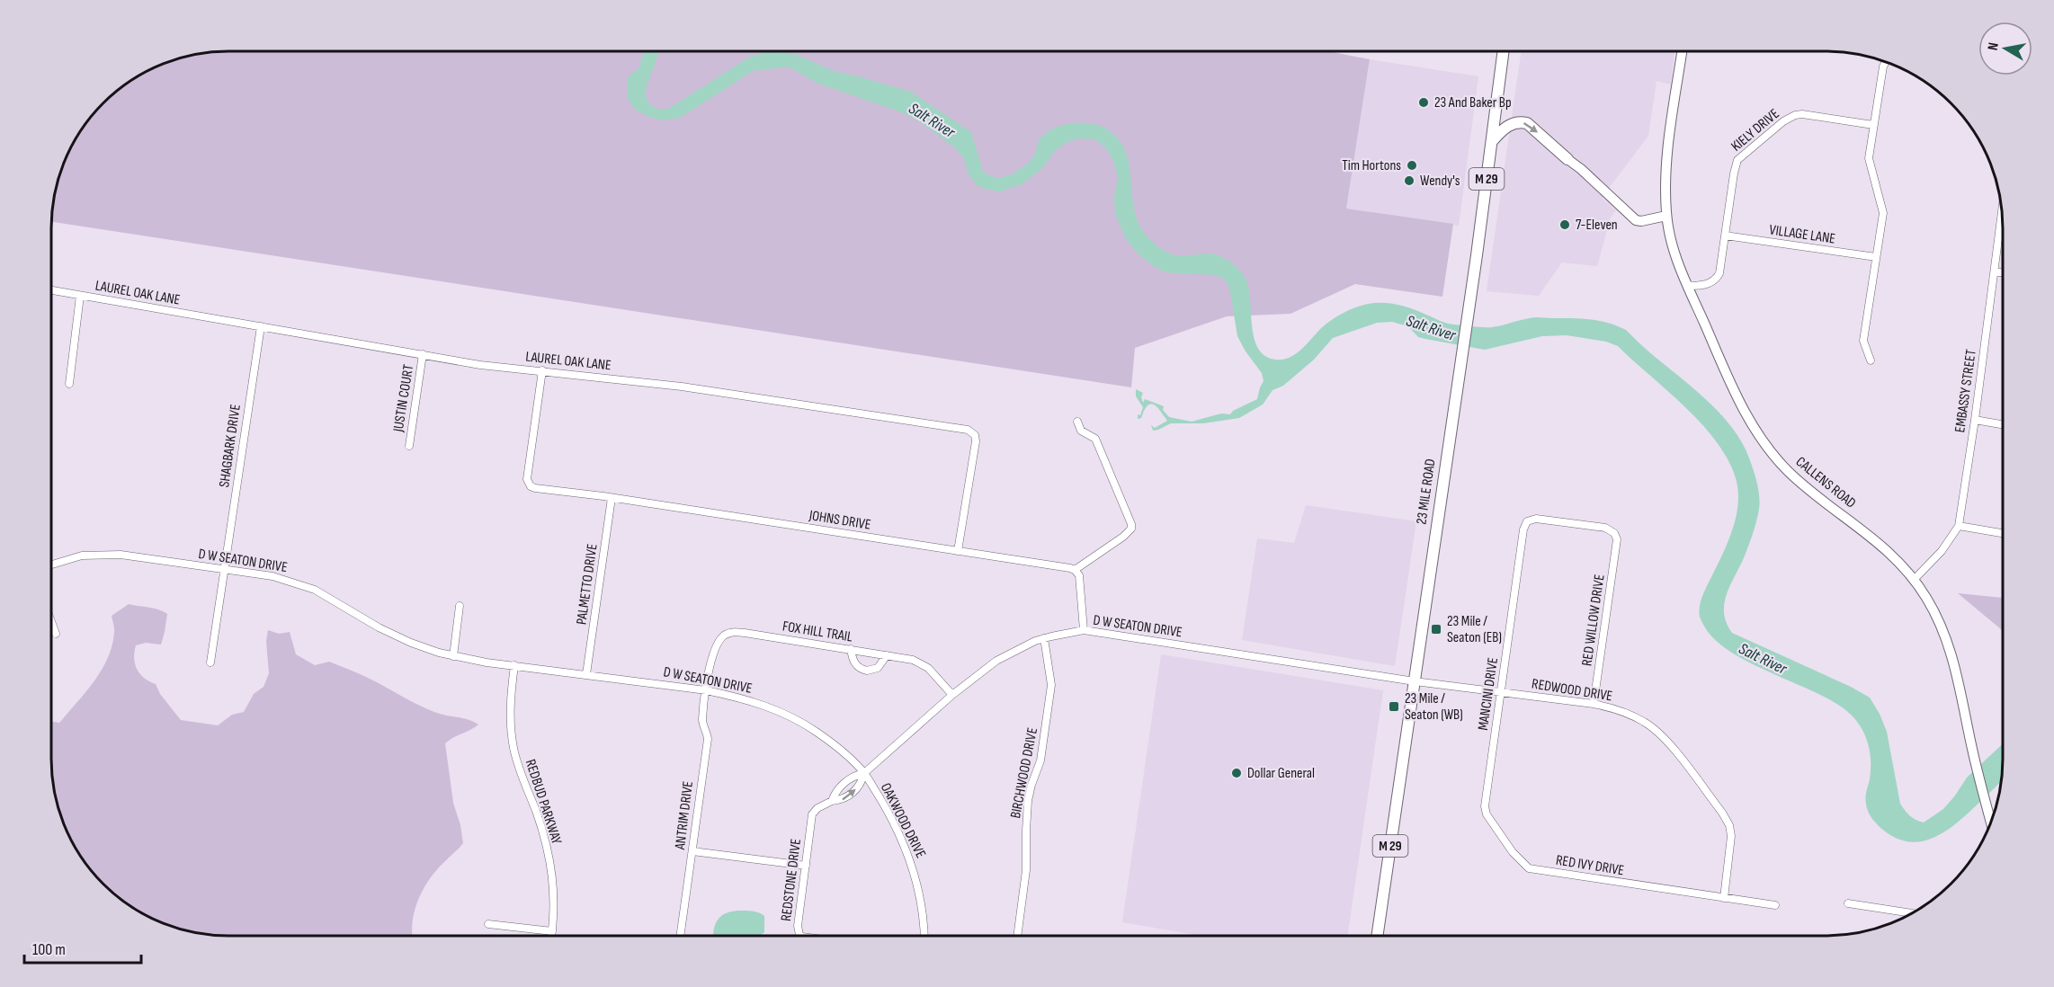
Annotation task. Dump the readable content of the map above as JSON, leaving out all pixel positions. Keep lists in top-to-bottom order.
{
  "streets": {
    "main road": ["M 29", "23 MILE ROAD"],
    "street": [
      "KIELY DRIVE",
      "VILLAGE LANE",
      "LAUREL OAK LANE",
      "EMBASSY STREET",
      "JUSTIN COURT",
      "SHAGBARK DRIVE",
      "CALLENS ROAD",
      "JOHNS DRIVE",
      "D W SEATON DRIVE",
      "PALMETTO DRIVE",
      "RED WILLOW DRIVE",
      "FOX HILL TRAIL",
      "REDWOOD DRIVE",
      "MANCINI DRIVE",
      "BIRCHWOOD DRIVE",
      "REDBUD PARKWAY",
      "ANTRIM DRIVE",
      "OAKWOOD DRIVE",
      "RED IVY DRIVE",
      "REDSTONE DRIVE"
    ]
  },
  "crossings": [
    ["KIELY DRIVE", "VILLAGE LANE"],
    ["KIELY DRIVE", "CALLENS ROAD"],
    ["LAUREL OAK LANE", "JUSTIN COURT"],
    ["LAUREL OAK LANE", "SHAGBARK DRIVE"],
    ["LAUREL OAK LANE", "JOHNS DRIVE"],
    ["EMBASSY STREET", "CALLENS ROAD"],
    ["SHAGBARK DRIVE", "D W SEATON DRIVE"],
    ["23 MILE ROAD", "D W SEATON DRIVE"],
    ["23 MILE ROAD", "REDWOOD DRIVE"],
    ["JOHNS DRIVE", "PALMETTO DRIVE"],
    ["D W SEATON DRIVE", "PALMETTO DRIVE"],
    ["D W SEATON DRIVE", "FOX HILL TRAIL"],
    ["D W SEATON DRIVE", "REDWOOD DRIVE"],
    ["D W SEATON DRIVE", "BIRCHWOOD DRIVE"],
    ["D W SEATON DRIVE", "REDBUD PARKWAY"],
    ["D W SEATON DRIVE", "ANTRIM DRIVE"],
    ["D W SEATON DRIVE", "OAKWOOD DRIVE"],
    ["D W SEATON DRIVE", "REDSTONE DRIVE"],
    ["RED WILLOW DRIVE", "REDWOOD DRIVE"],
    ["RED WILLOW DRIVE", "MANCINI DRIVE"],
    ["FOX HILL TRAIL", "ANTRIM DRIVE"],
    ["REDWOOD DRIVE", "MANCINI DRIVE"],
    ["REDWOOD DRIVE", "RED IVY DRIVE"],
    ["MANCINI DRIVE", "RED IVY DRIVE"],
    ["OAKWOOD DRIVE", "REDSTONE DRIVE"]
  ],
  "water": ["Salt River"],
  "places": {
    "other": [
      "23 And Baker Bp",
      "Tim Hortons",
      "Wendy's",
      "7-Eleven",
      "Dollar General"
    ],
    "transit": ["23 Mile / Seaton (EB)", "23 Mile / Seaton (WB)"]
  },
  "scale_bar": "100 m",
  "north": "left"
}
